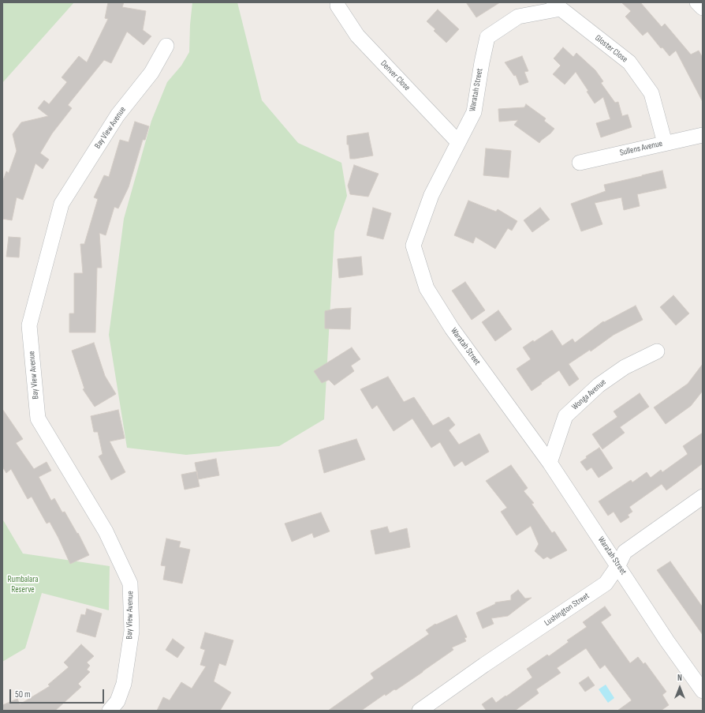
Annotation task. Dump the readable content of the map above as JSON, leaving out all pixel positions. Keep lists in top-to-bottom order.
{
  "streets": {
    "street": [
      "Gloster Close",
      "Denver Close",
      "Waratah Street",
      "Bay View Avenue",
      "Sullens Avenue",
      "Wonga Avenue",
      "Lushington Street"
    ]
  },
  "crossings": [
    ["Gloster Close", "Waratah Street"],
    ["Gloster Close", "Sullens Avenue"],
    ["Denver Close", "Waratah Street"],
    ["Waratah Street", "Wonga Avenue"],
    ["Waratah Street", "Lushington Street"]
  ],
  "parks": ["Rumbalara Reserve"],
  "scale_bar": "50 m",
  "north": "top"
}
